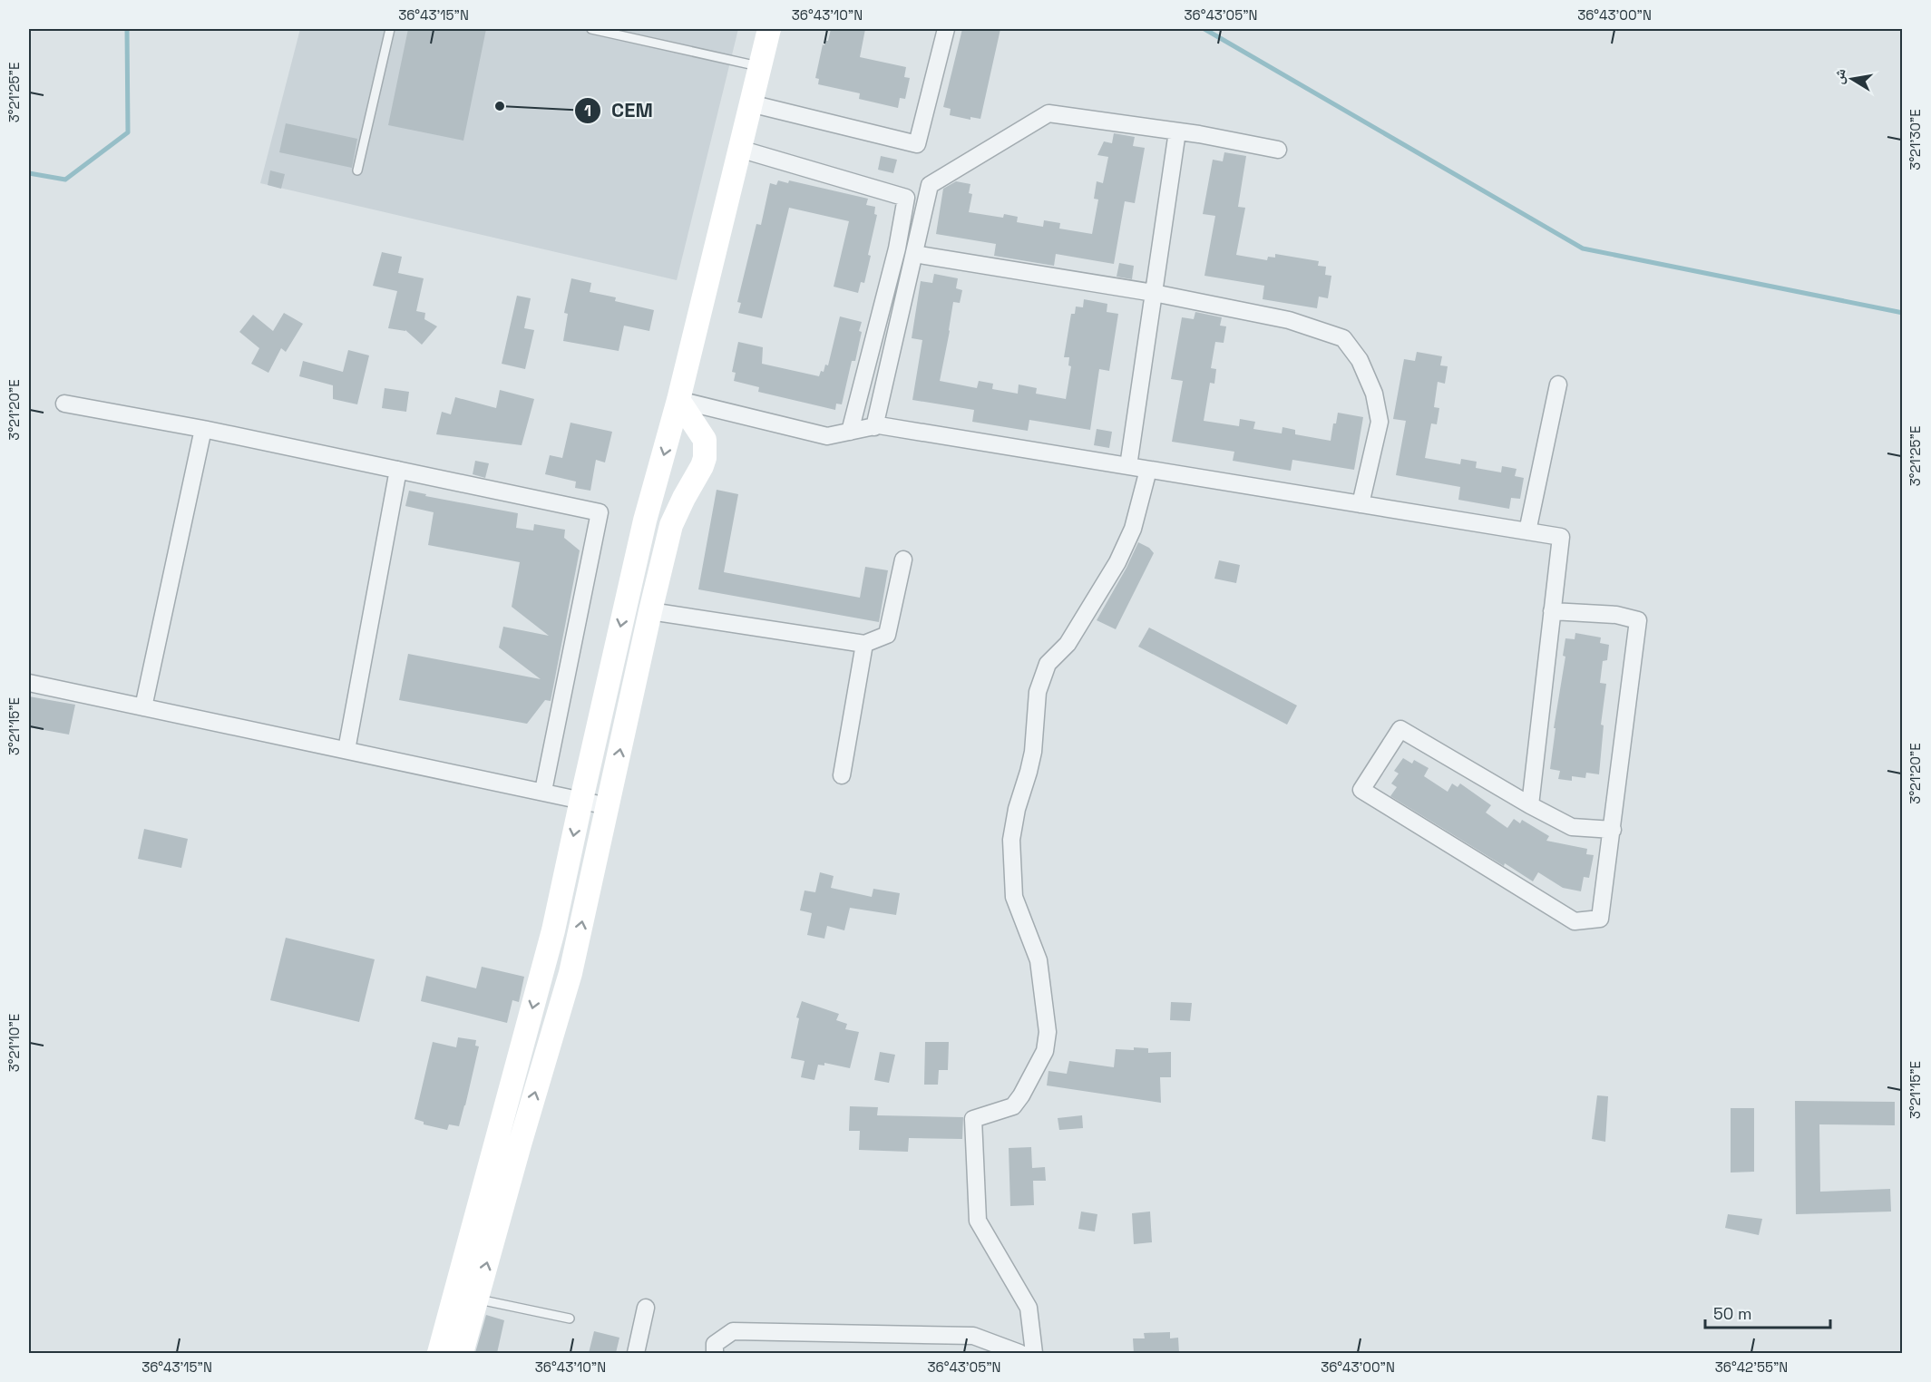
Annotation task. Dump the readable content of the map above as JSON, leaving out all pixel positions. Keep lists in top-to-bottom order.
{
  "places": ["CEM"],
  "scale_bar": "50 m",
  "north": "left",
  "coordinates": [
    "36°43'15\"N",
    "36°43'10\"N",
    "36°43'05\"N",
    "36°43'00\"N",
    "3°21'25\"E",
    "3°21'30\"E",
    "3°21'20\"E",
    "3°21'15\"E",
    "3°21'10\"E",
    "36°42'55\"N"
  ]
}
